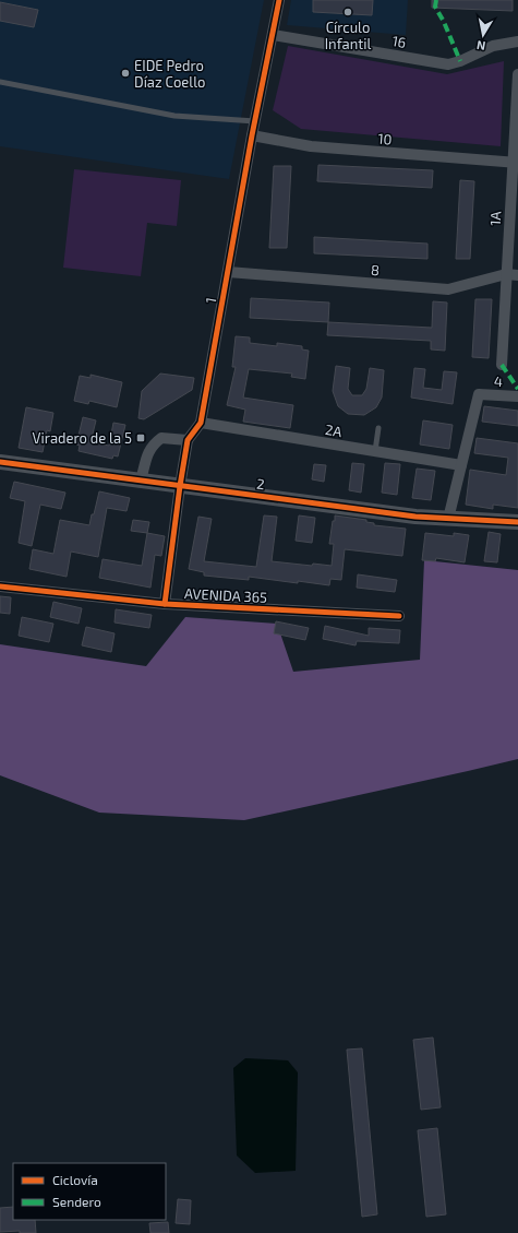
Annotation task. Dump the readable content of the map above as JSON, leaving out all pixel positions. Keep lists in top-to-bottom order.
{
  "streets": {
    "street": [
      "16",
      "10",
      "1A",
      "8",
      "1",
      "4",
      "2A",
      "2",
      "AVENIDA 365"
    ]
  },
  "crossings": [
    ["16", "1"],
    ["10", "1A"],
    ["10", "1"],
    ["1A", "8"],
    ["8", "1"],
    ["1", "2A"],
    ["1", "2"],
    ["1", "AVENIDA 365"],
    ["4", "2A"]
  ],
  "places": {
    "other": ["Círculo Infantil", "EIDE Pedro Díaz Coello"],
    "transit": ["Viradero de la 5"]
  },
  "legend": ["Ciclovía", "Sendero"],
  "north": "bottom"
}
